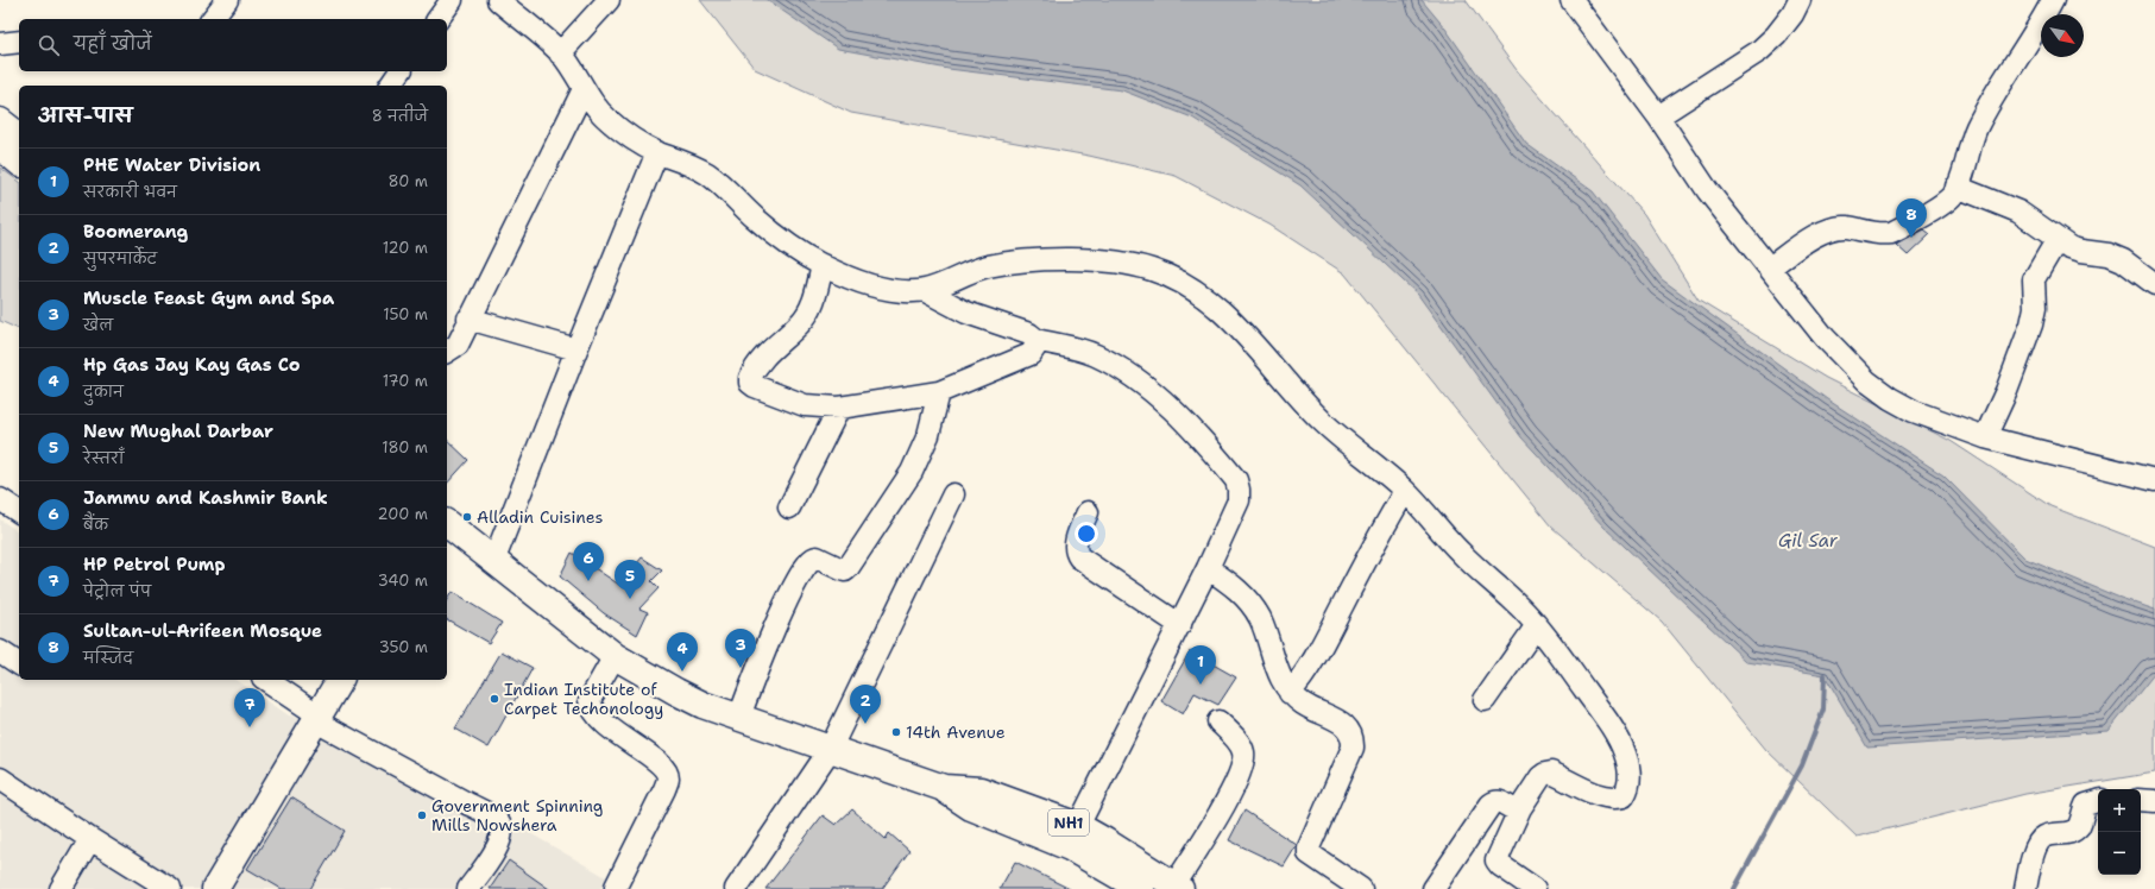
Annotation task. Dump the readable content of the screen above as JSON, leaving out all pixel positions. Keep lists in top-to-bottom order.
{
  "streets": {
    "main road": ["NH1"]
  },
  "water": ["Gil Sar"],
  "places": [
    "Alladin Cuisines",
    "Indian Institute of Carpet Techonology",
    "14th Avenue",
    "Government Spinning Mills Nowshera"
  ],
  "north": "bottom right",
  "page": {
    "search": "यहाँ खोजें",
    "heading": ["आस-पास", "8 नतीजे"],
    "list": [
      {
        "mark": "1",
        "name": "PHE Water Division",
        "note": "सरकारी भवन",
        "value": "80 m"
      },
      {
        "mark": "2",
        "name": "Boomerang",
        "note": "सुपरमार्केट",
        "value": "120 m"
      },
      {
        "mark": "3",
        "name": "Muscle Feast Gym and Spa",
        "note": "खेल",
        "value": "150 m"
      },
      {
        "mark": "4",
        "name": "Hp Gas Jay Kay Gas Co",
        "note": "दुकान",
        "value": "170 m"
      },
      {
        "mark": "5",
        "name": "New Mughal Darbar",
        "note": "रेस्तराँ",
        "value": "180 m"
      },
      {
        "mark": "6",
        "name": "Jammu and Kashmir Bank",
        "note": "बैंक",
        "value": "200 m"
      },
      {
        "mark": "7",
        "name": "HP Petrol Pump",
        "note": "पेट्रोल पंप",
        "value": "340 m"
      },
      {
        "mark": "8",
        "name": "Sultan-ul-Arifeen Mosque",
        "note": "मस्जिद",
        "value": "350 m"
      }
    ],
    "pins": [
      "8",
      "6",
      "5",
      "3",
      "4",
      "1",
      "2",
      "7"
    ],
    "map_buttons": ["+", "−"]
  }
}
